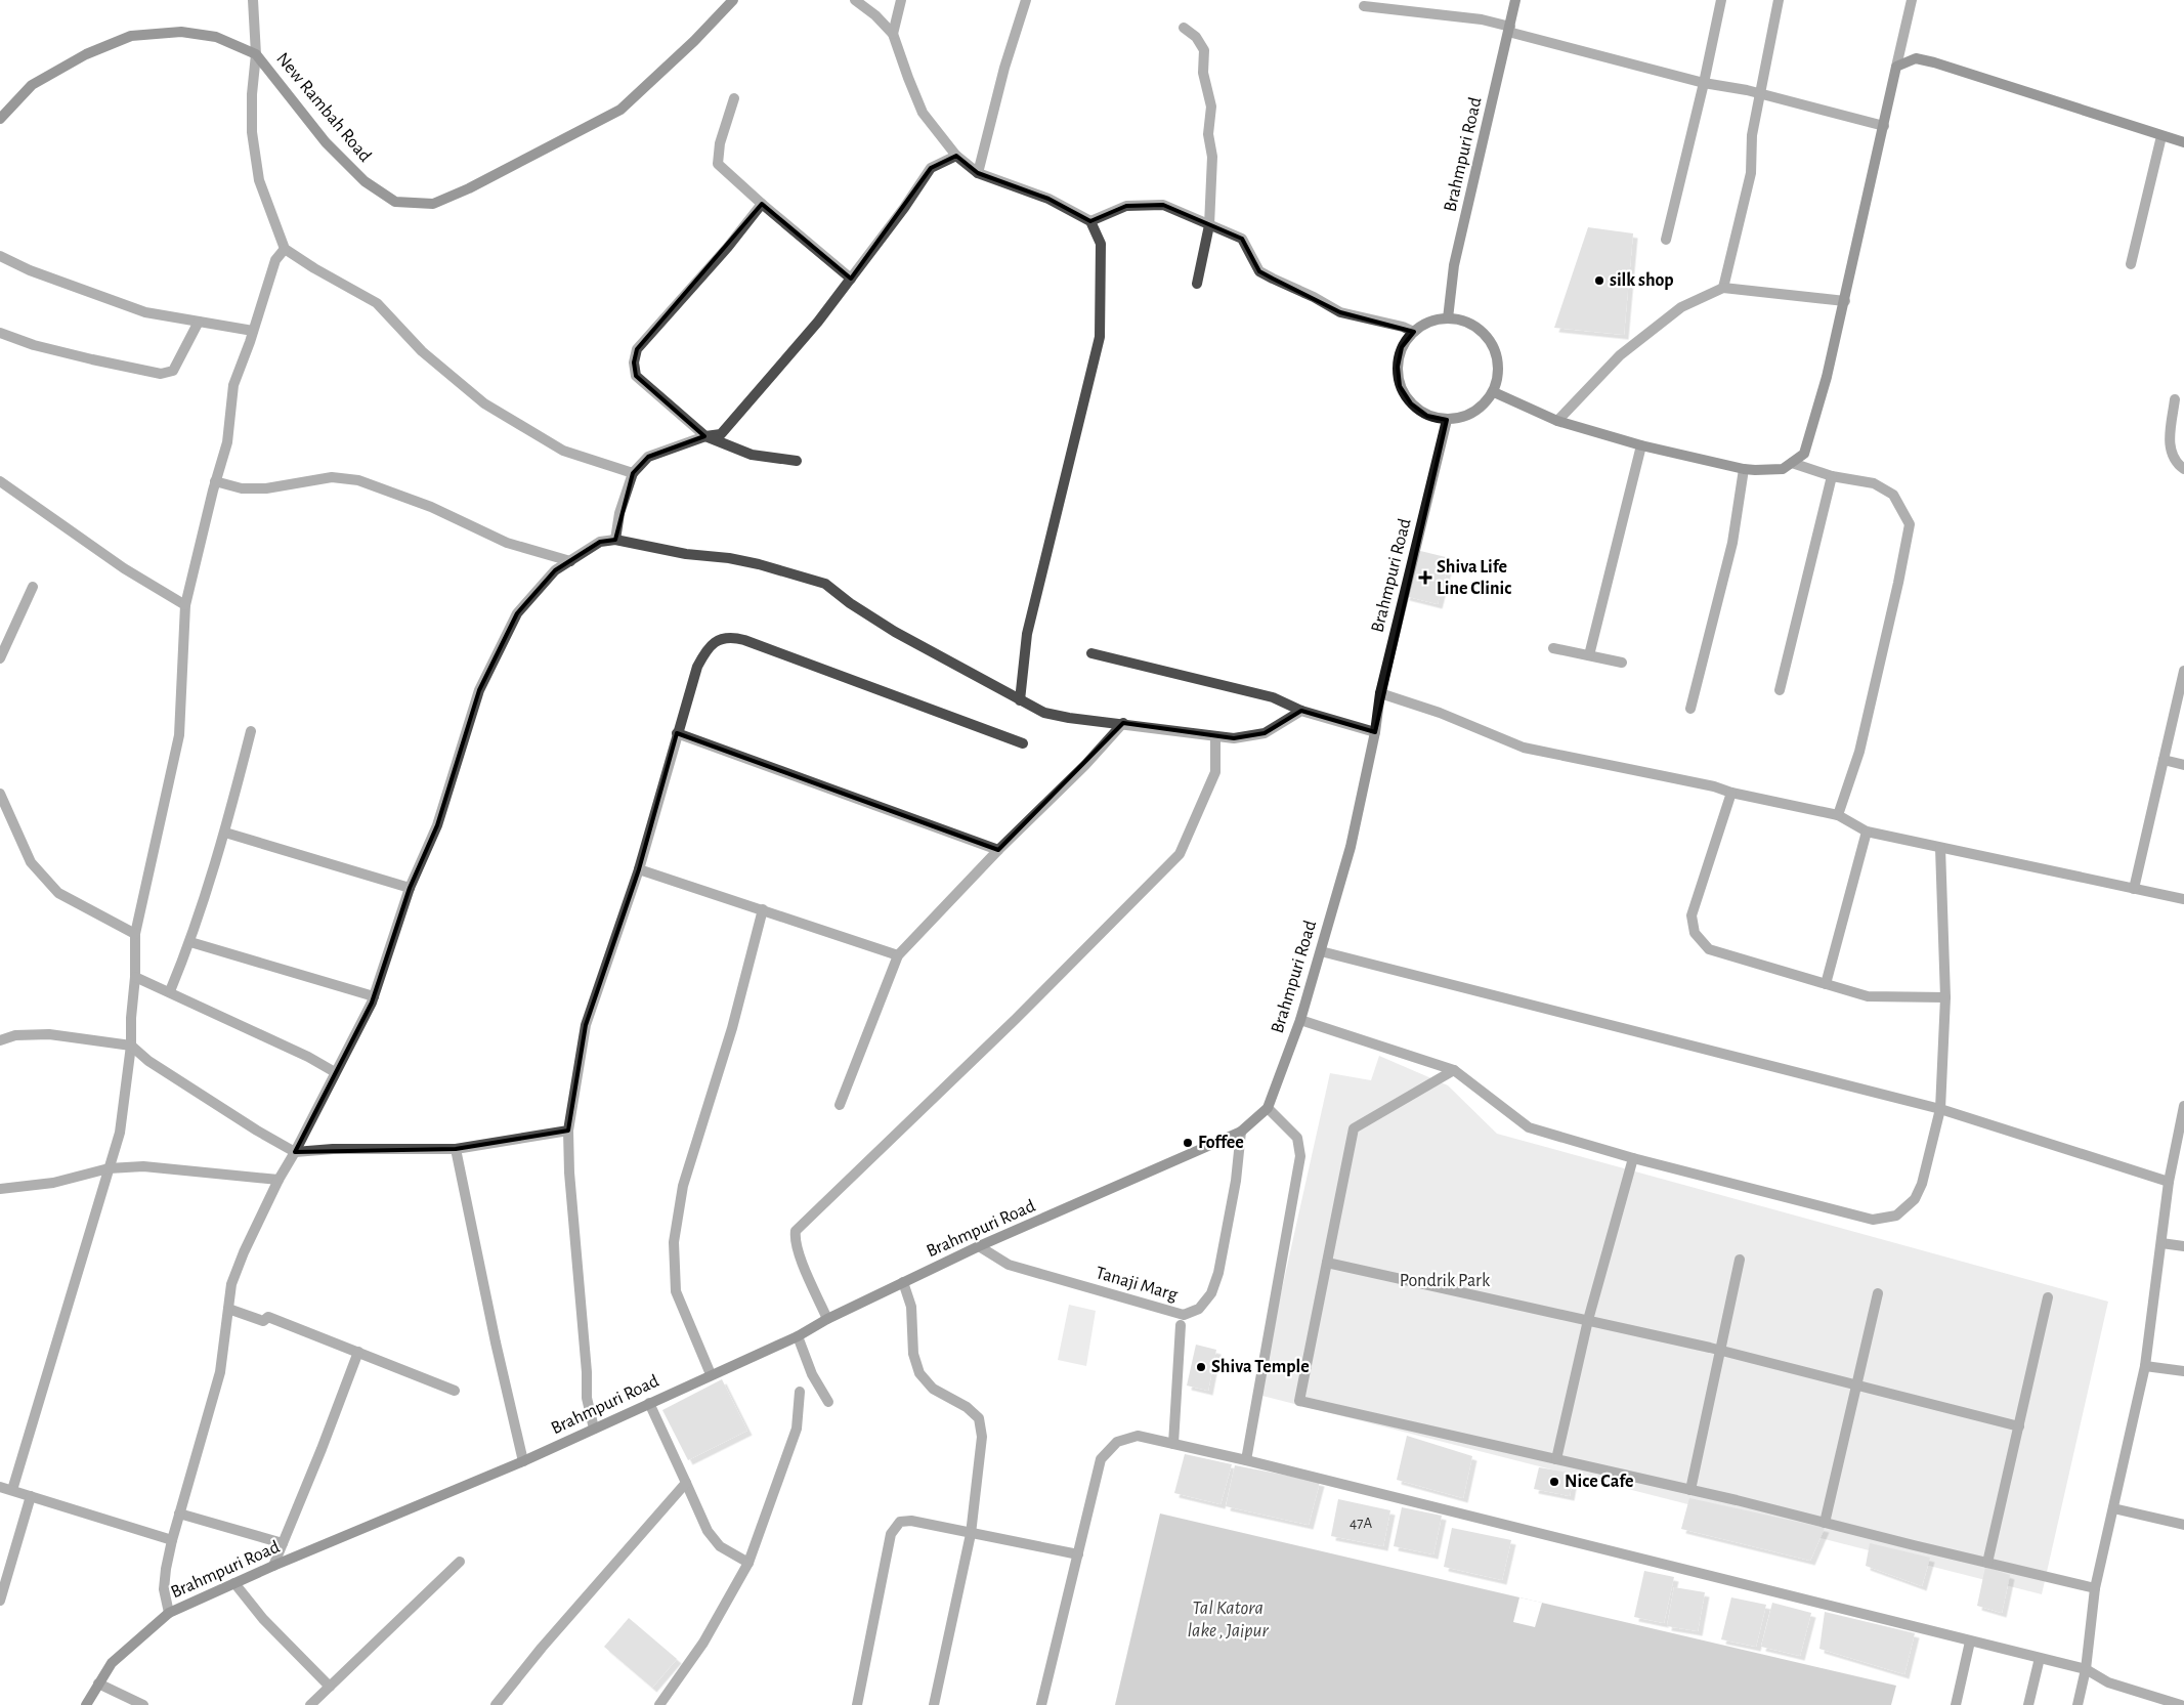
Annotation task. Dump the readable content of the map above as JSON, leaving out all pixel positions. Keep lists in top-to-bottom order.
{
  "streets": {
    "street": ["New Rambah Road", "Brahmpuri Road", "Tanaji Marg"]
  },
  "crossings": [
    ["Brahmpuri Road", "Tanaji Marg"]
  ],
  "water": ["Tal Katora lake , Jaipur"],
  "parks": ["Pondrik Park"],
  "places": {
    "other": [
      "silk shop",
      "Foffee",
      "Shiva Temple",
      "Nice Cafe"
    ],
    "health": ["Shiva Life Line Clinic"]
  },
  "house_numbers": ["47A"]
}
